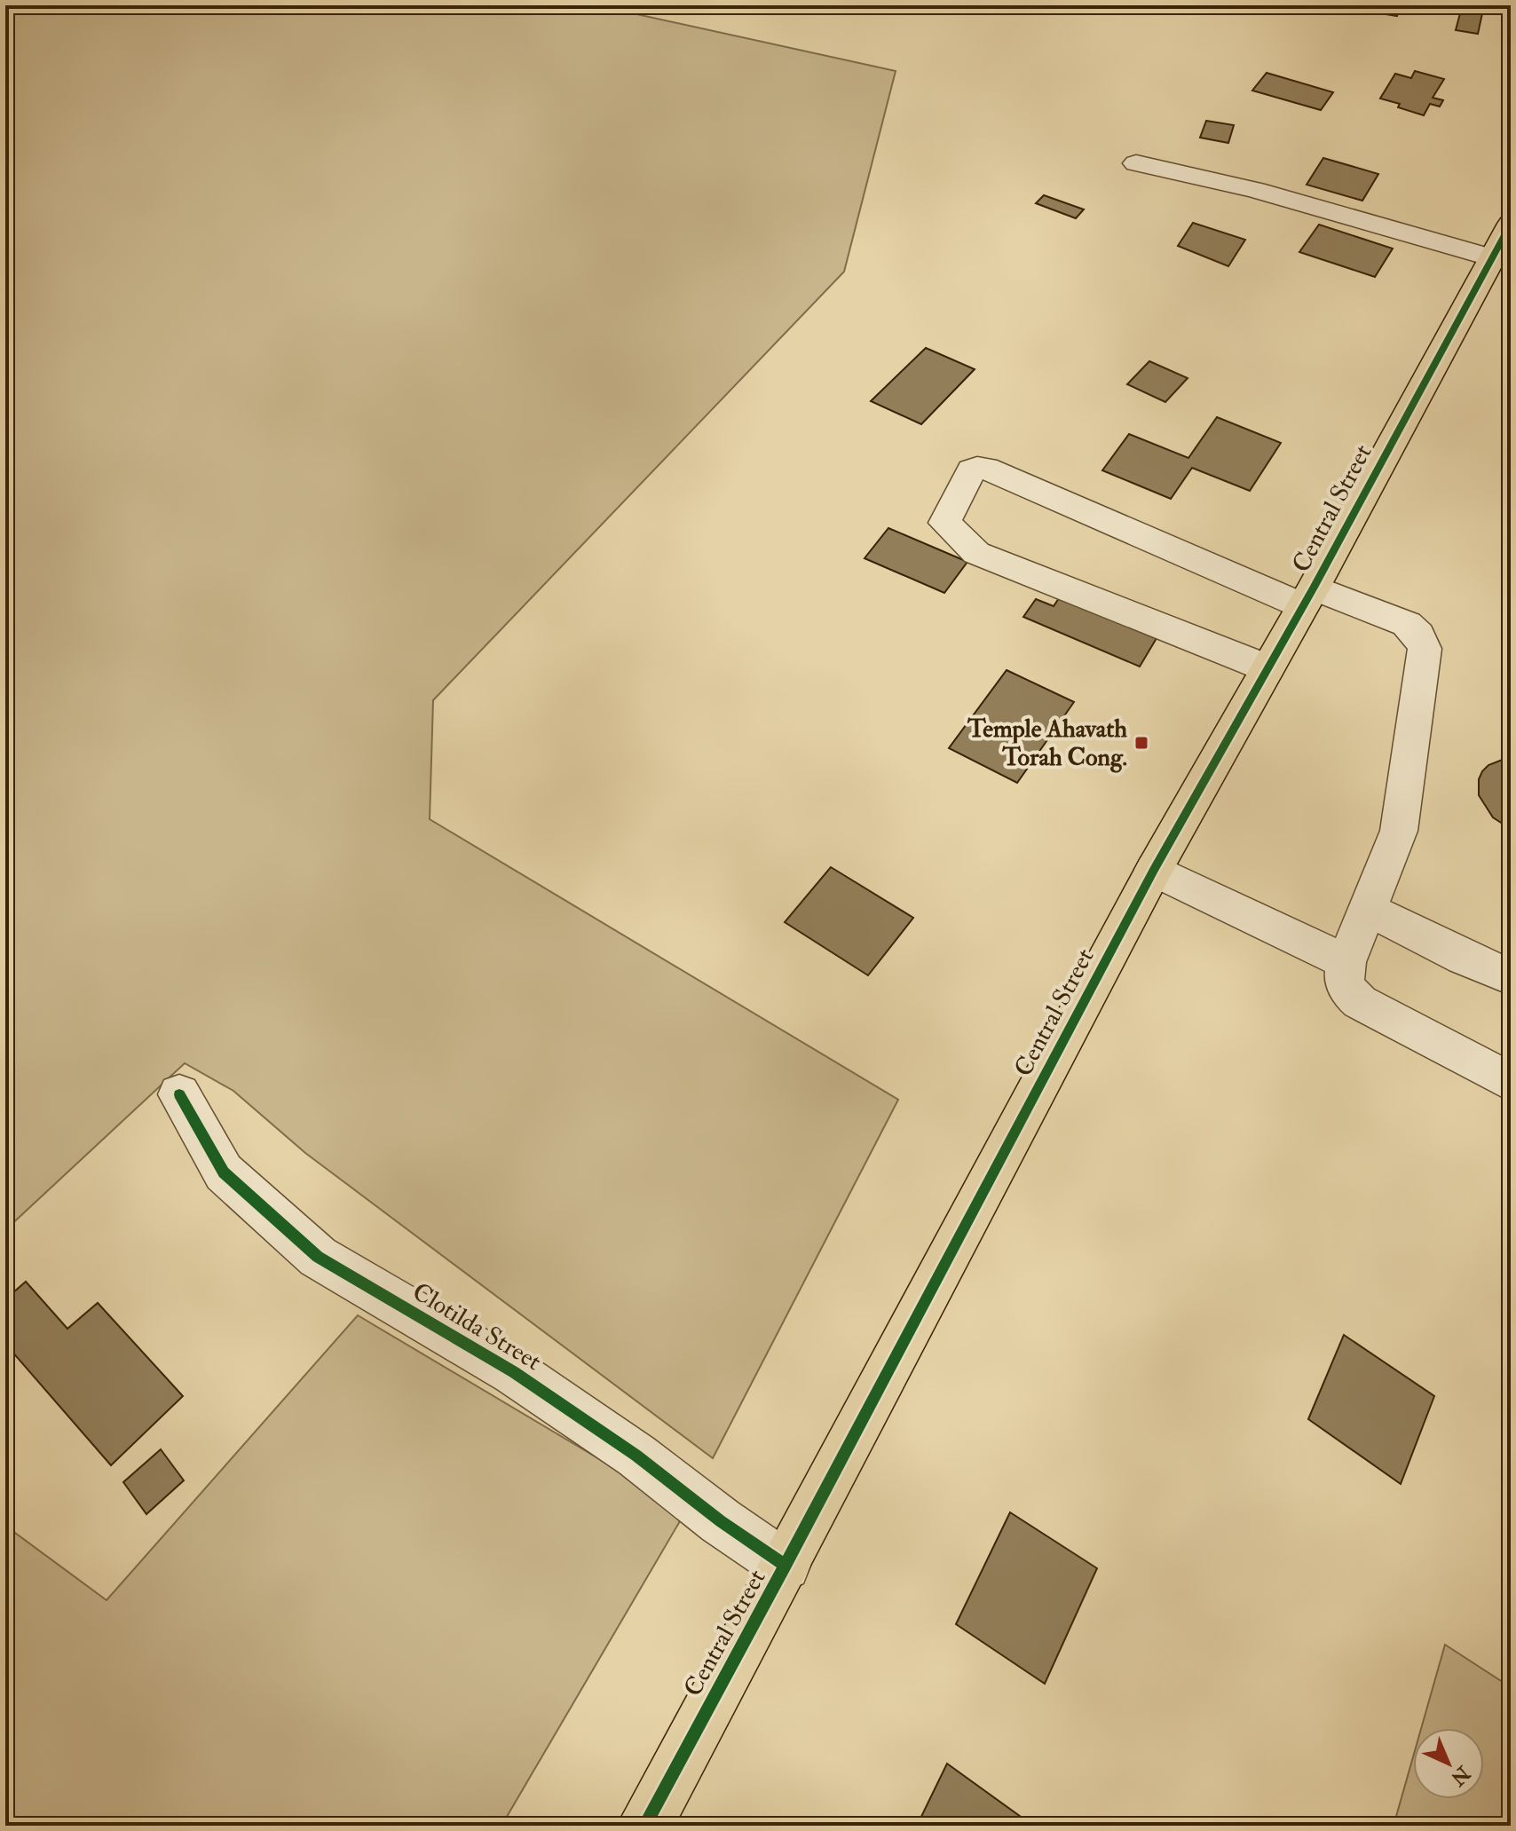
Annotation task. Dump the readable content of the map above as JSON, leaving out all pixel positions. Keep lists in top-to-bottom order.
{
  "streets": {
    "main road": ["Central Street"],
    "street": ["Clotilda Street"]
  },
  "crossings": [
    ["Central Street", "Clotilda Street"]
  ],
  "places": {
    "transit": ["Temple Ahavath Torah Cong."]
  },
  "north": "bottom right"
}
